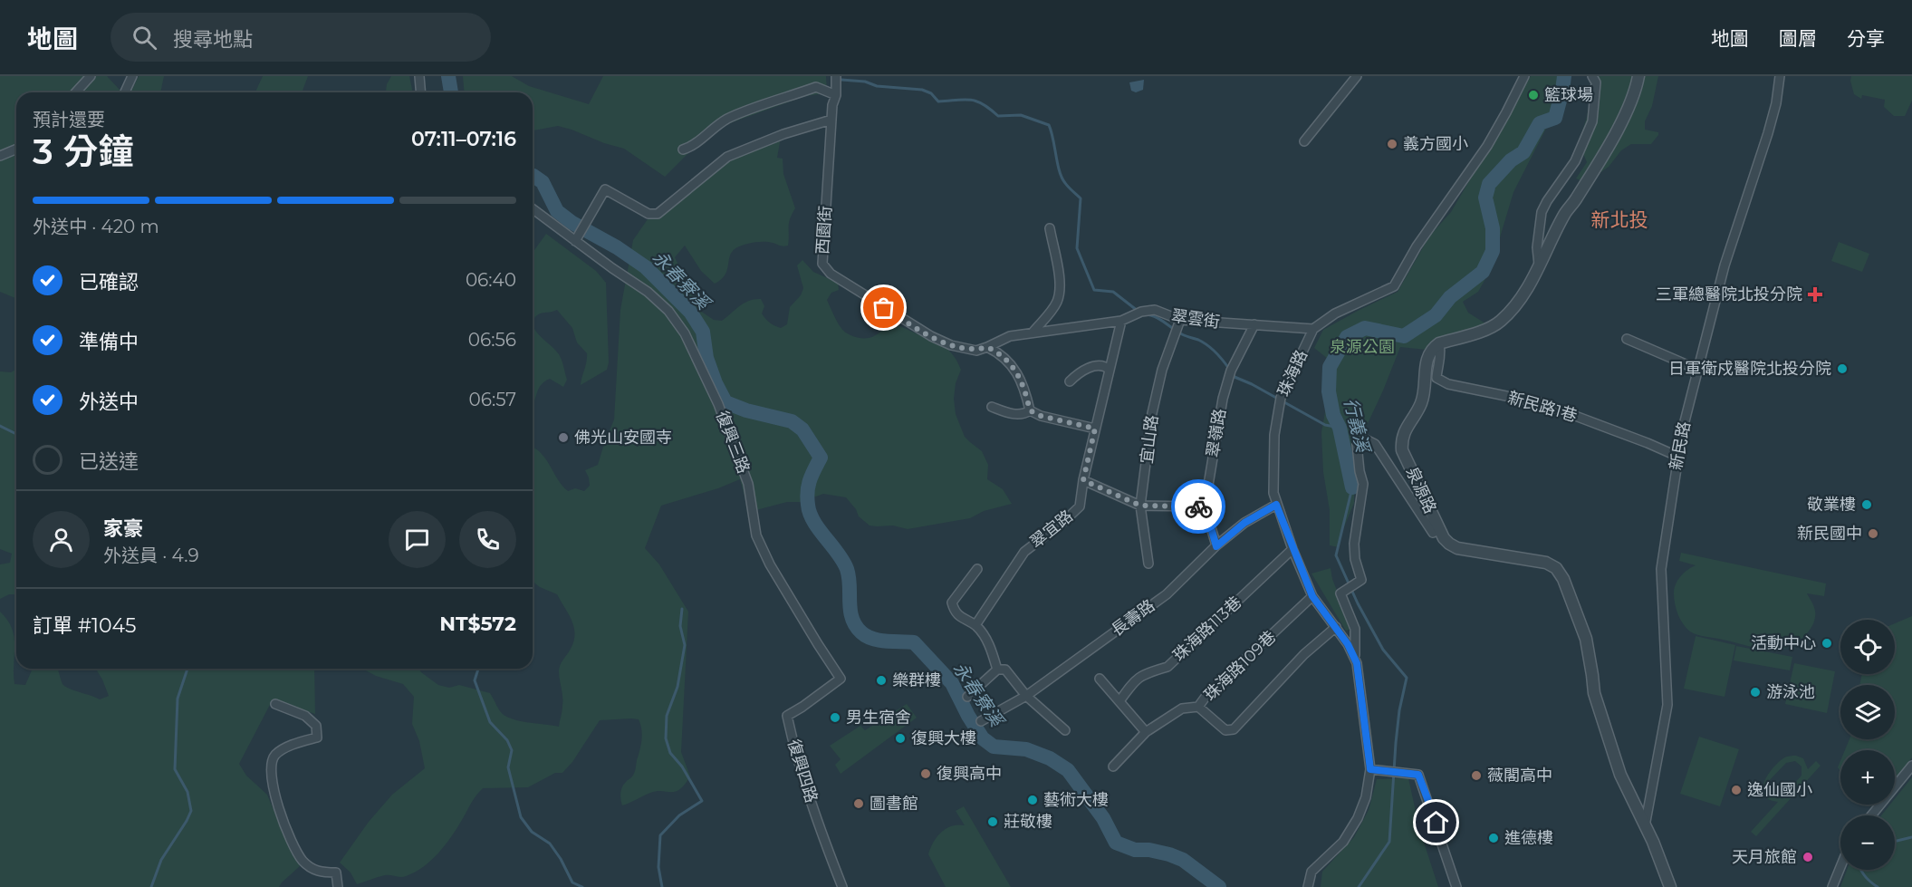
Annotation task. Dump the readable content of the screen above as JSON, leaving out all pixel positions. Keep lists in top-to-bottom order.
{
  "streets": {
    "street": [
      "西園街",
      "翠雲街",
      "珠海路",
      "新民路1巷",
      "翠嶺路",
      "宜山路",
      "復興三路",
      "新民路",
      "泉源路",
      "翠宜路",
      "長壽路",
      "珠海路113巷",
      "珠海路109巷",
      "復興四路"
    ]
  },
  "crossings": [
    ["西園街", "翠雲街"],
    ["翠雲街", "珠海路"],
    ["翠雲街", "翠嶺路"],
    ["翠雲街", "宜山路"],
    ["翠雲街", "翠宜路"],
    ["珠海路", "長壽路"],
    ["珠海路", "珠海路113巷"],
    ["珠海路", "珠海路109巷"],
    ["新民路1巷", "新民路"],
    ["新民路1巷", "泉源路"],
    ["翠嶺路", "長壽路"],
    ["復興三路", "復興四路"],
    ["新民路", "泉源路"]
  ],
  "districts": ["新北投"],
  "water": ["永春寮溪", "行義溪"],
  "parks": ["泉源公園"],
  "places": {
    "other": [
      "籃球場",
      "義方國小",
      "日軍衛戍醫院北投分院",
      "佛光山安國寺",
      "敬業樓",
      "新民國中",
      "活動中心",
      "樂群樓",
      "游泳池",
      "男生宿舍",
      "復興大樓",
      "復興高中",
      "薇閣高中",
      "逸仙國小",
      "藝術大樓",
      "圖書館",
      "莊敬樓",
      "進德樓",
      "天月旅館"
    ],
    "health": ["三軍總醫院北投分院"]
  },
  "page": {
    "header": "地圖",
    "search": "搜尋地點",
    "nav": ["地圖", "圖層", "分享"],
    "heading": ["3 分鐘", "預計還要", "07:11–07:16"],
    "panel": [
      "家豪",
      "外送員 · 4.9",
      "訂單 #1045",
      "NT$572"
    ],
    "bar": "外送中 · 420 m",
    "list": [
      ["已確認", "06:40"],
      ["準備中", "06:56"],
      ["外送中", "06:57"],
      "已送達"
    ],
    "map_buttons": ["+", "−"]
  }
}
